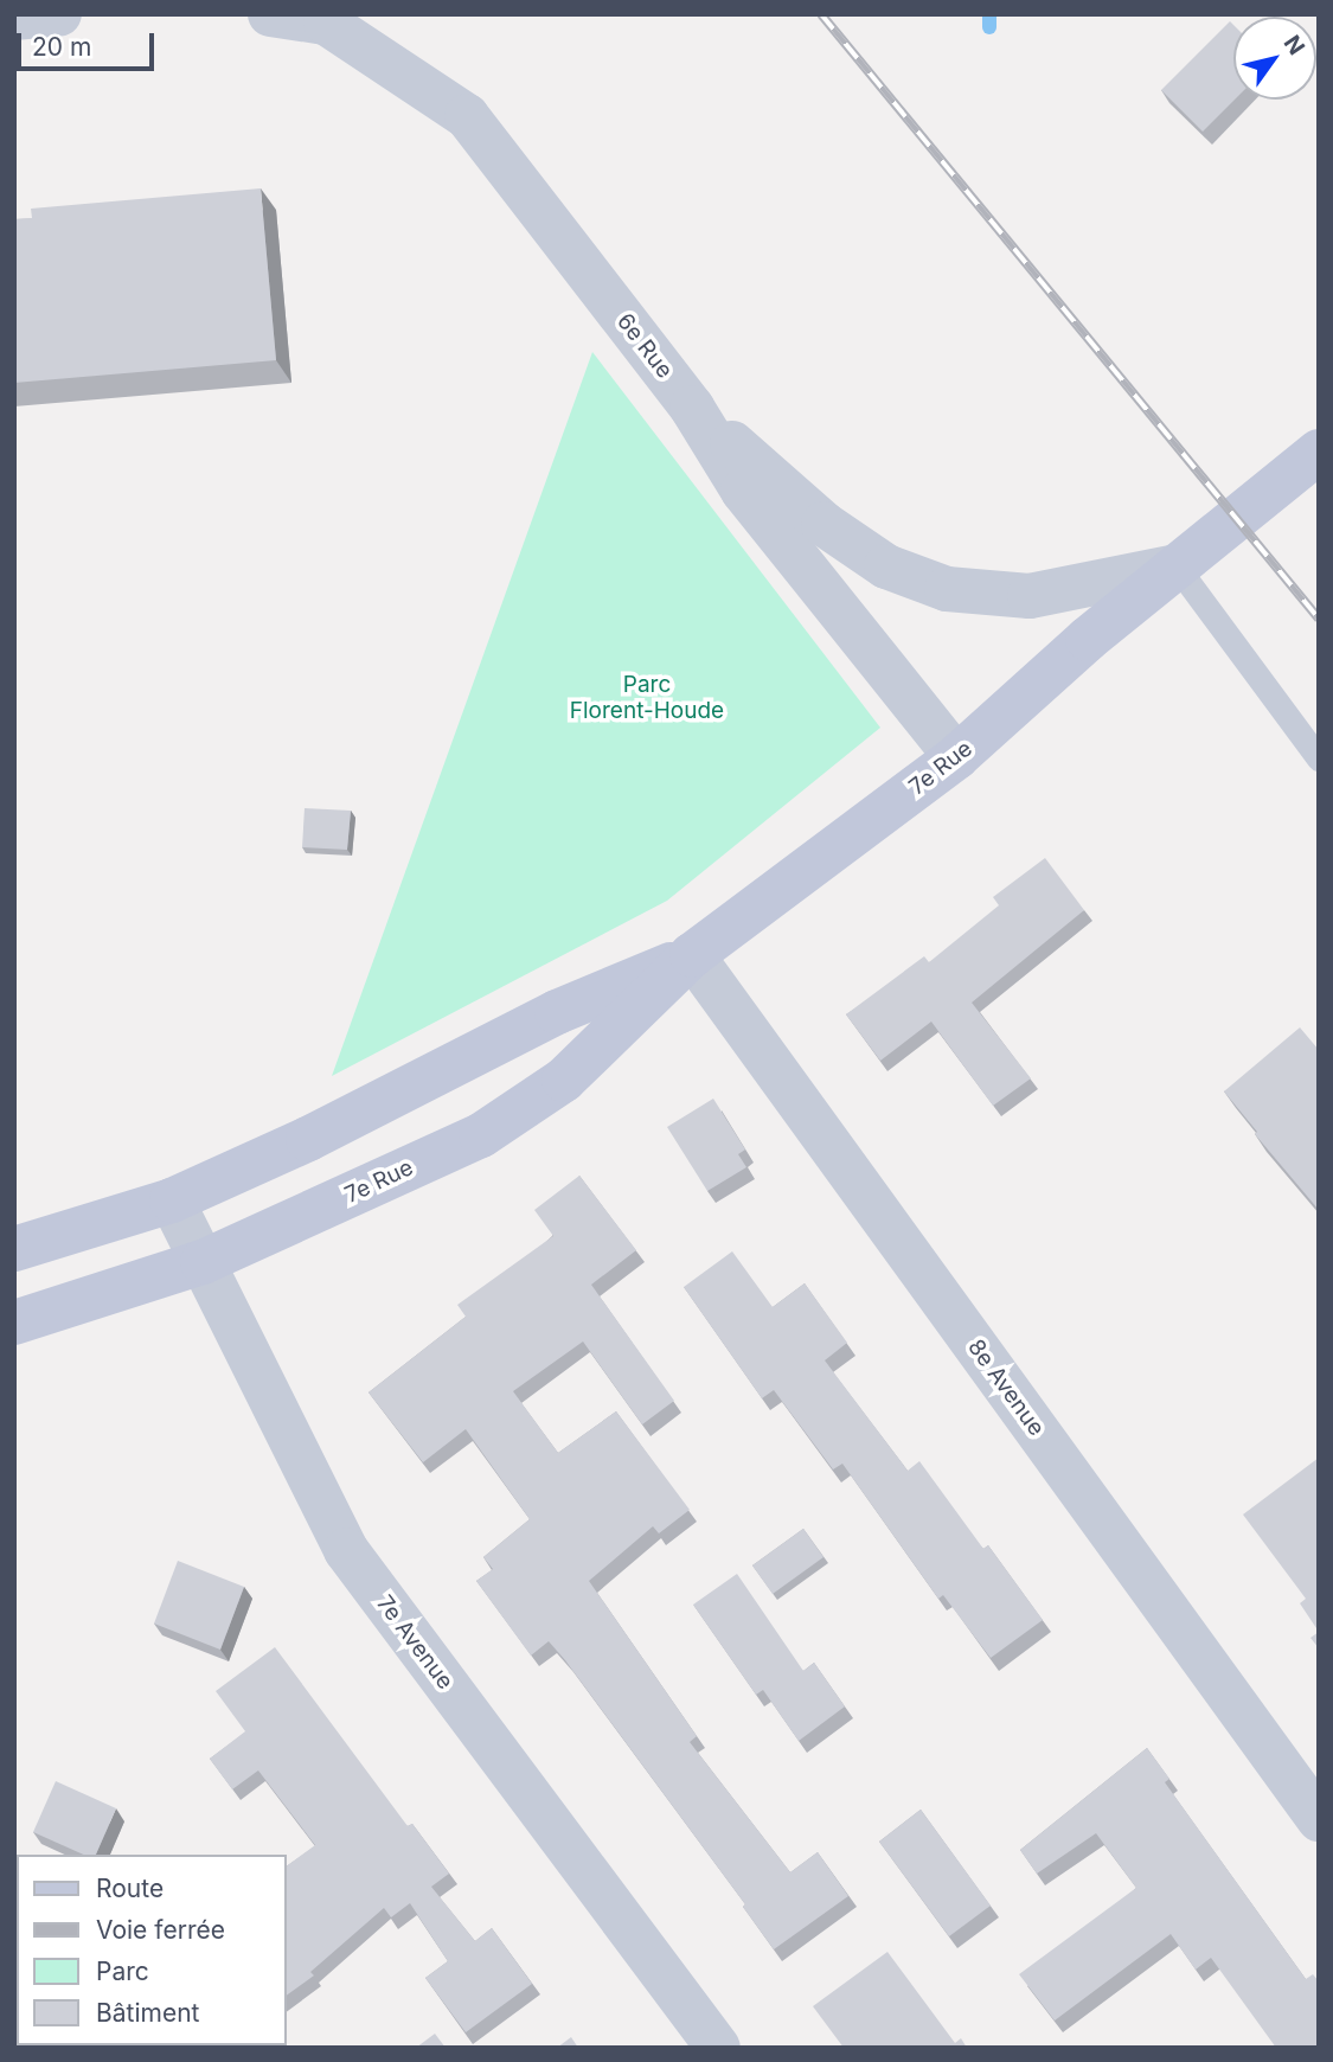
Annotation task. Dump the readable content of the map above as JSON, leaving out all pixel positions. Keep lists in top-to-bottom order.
{
  "streets": {
    "main road": ["7e Rue"],
    "street": ["6e Rue", "8e Avenue", "7e Avenue"]
  },
  "crossings": [
    ["6e Rue", "7e Rue"],
    ["7e Rue", "8e Avenue"],
    ["7e Rue", "7e Avenue"]
  ],
  "parks": ["Parc Florent-Houde"],
  "legend": [
    "Route",
    "Voie ferrée",
    "Parc",
    "Bâtiment"
  ],
  "scale_bar": "20 m",
  "north": "top right"
}
